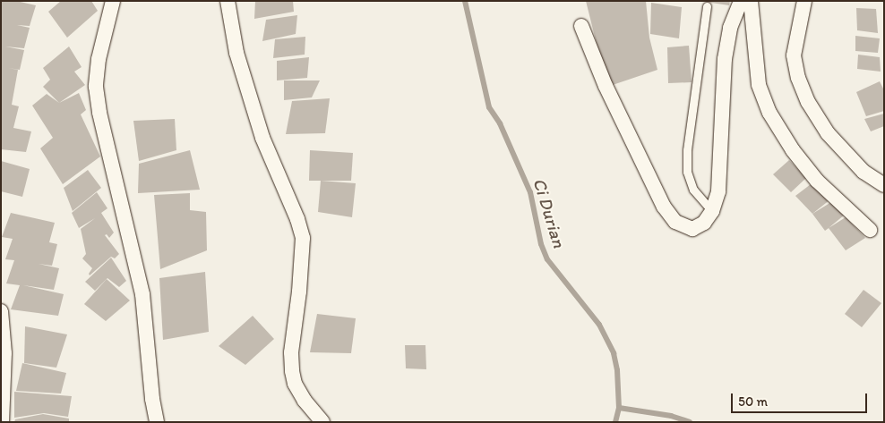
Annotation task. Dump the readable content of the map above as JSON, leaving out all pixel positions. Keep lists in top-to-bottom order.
{
  "water": ["Ci Durian"],
  "scale_bar": "50 m"
}
